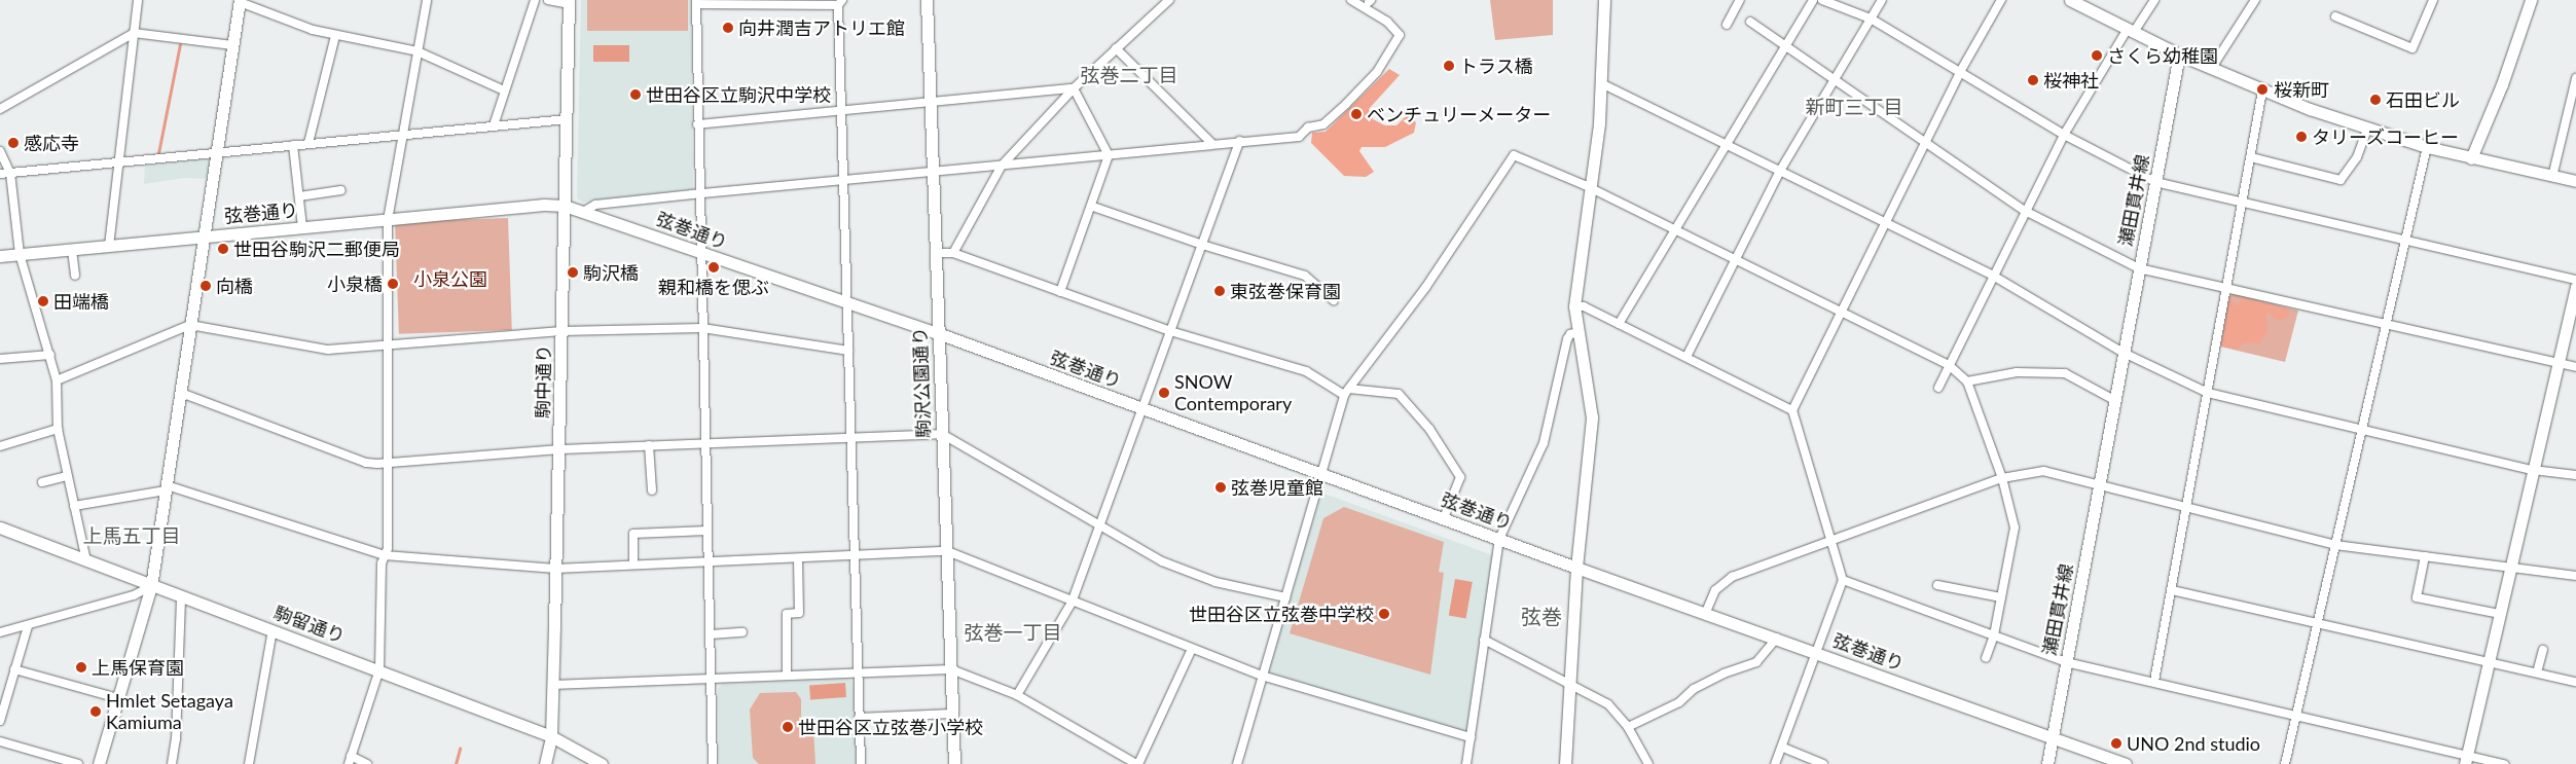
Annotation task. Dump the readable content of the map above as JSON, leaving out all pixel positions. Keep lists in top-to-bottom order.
{
  "streets": {
    "street": [
      "瀬田貫井線",
      "弦巻通り",
      "駒中通り",
      "駒沢公園通り",
      "駒留通り"
    ]
  },
  "crossings": [
    ["瀬田貫井線", "弦巻通り"],
    ["弦巻通り", "駒中通り"],
    ["弦巻通り", "駒沢公園通り"],
    ["駒中通り", "駒留通り"]
  ],
  "districts": [
    "弦巻二丁目",
    "新町三丁目",
    "上馬五丁目",
    "弦巻",
    "弦巻一丁目"
  ],
  "parks": ["小泉公園"],
  "places": [
    "向井潤吉アトリエ館",
    "さくら幼稚園",
    "トラス橋",
    "桜神社",
    "桜新町",
    "世田谷区立駒沢中学校",
    "石田ビル",
    "ベンチュリーメーター",
    "タリーズコーヒー",
    "感応寺",
    "世田谷駒沢二郵便局",
    "親和橋を偲ぶ",
    "駒沢橋",
    "小泉橋",
    "向橋",
    "東弦巻保育園",
    "田端橋",
    "SNOW Contemporary",
    "弦巻児童館",
    "世田谷区立弦巻中学校",
    "上馬保育園",
    "Hmlet Setagaya Kamiuma",
    "世田谷区立弦巻小学校",
    "UNO 2nd studio"
  ]
}
